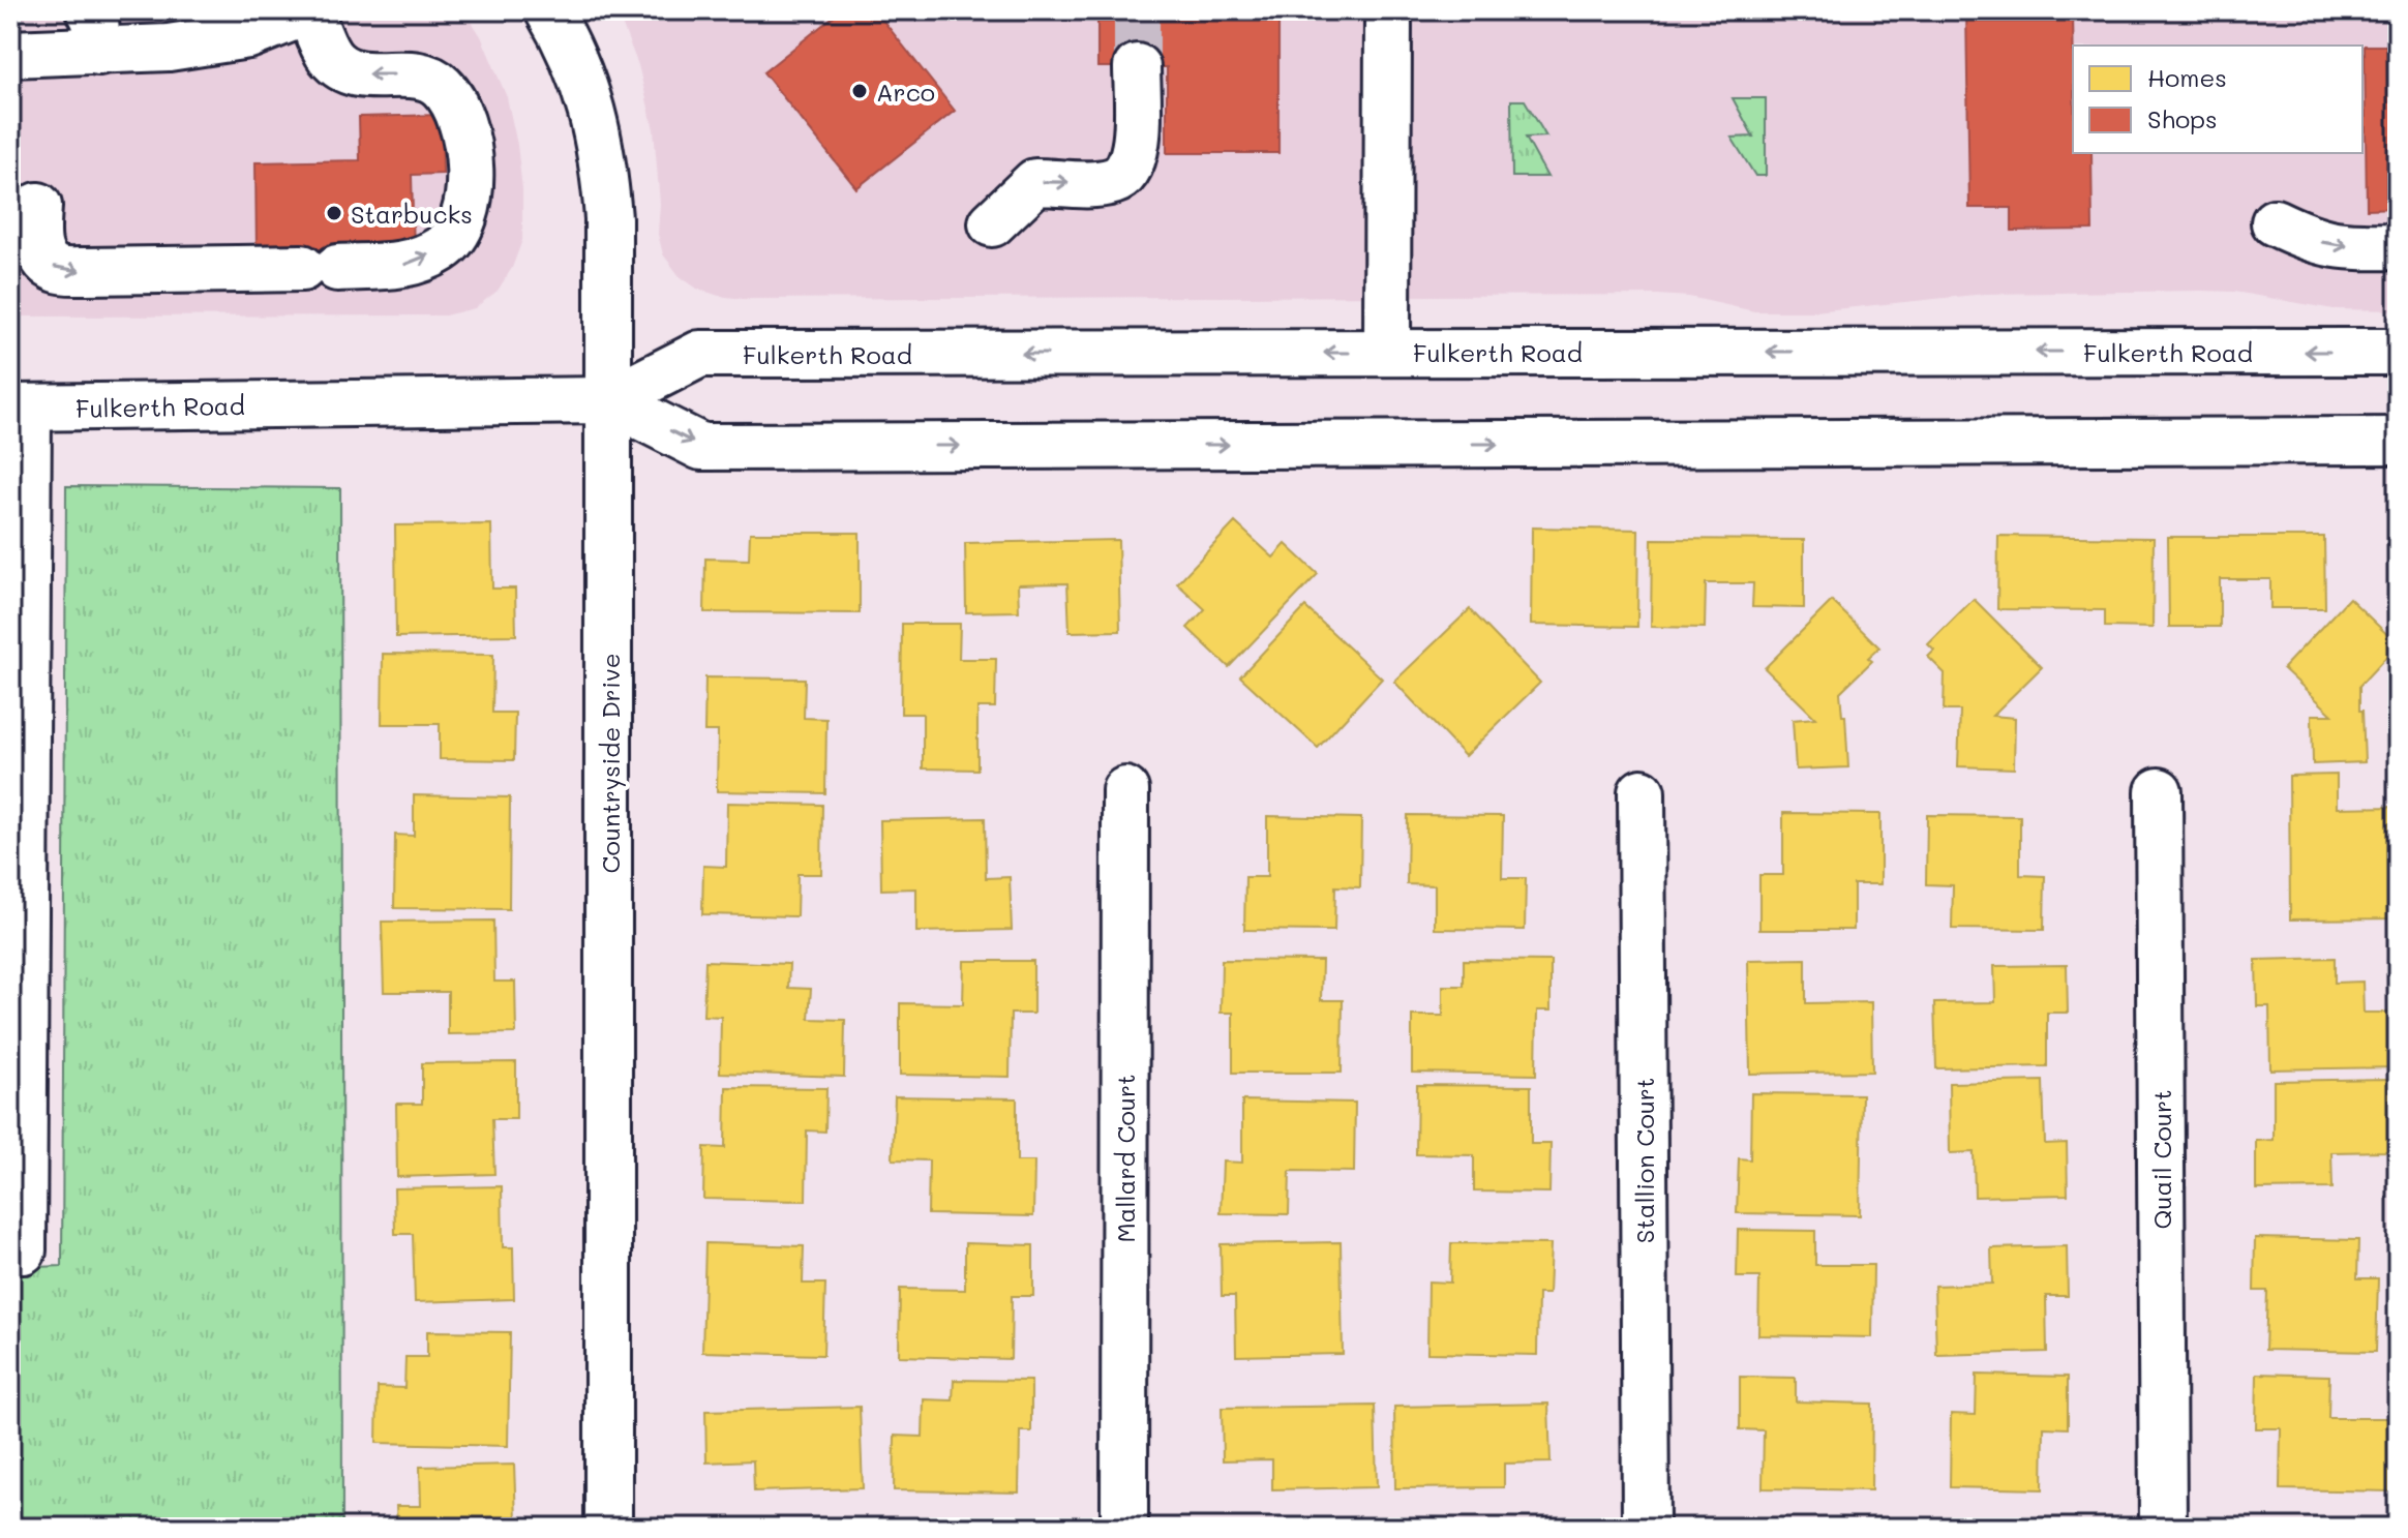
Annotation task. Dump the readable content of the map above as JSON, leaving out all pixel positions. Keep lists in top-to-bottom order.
{
  "streets": {
    "street": [
      "Fulkerth Road",
      "Countryside Drive",
      "Mallard Court",
      "Quail Court",
      "Stallion Court"
    ]
  },
  "crossings": [
    ["Fulkerth Road", "Countryside Drive"]
  ],
  "places": ["Arco", "Starbucks"],
  "legend": ["Homes", "Shops"]
}
